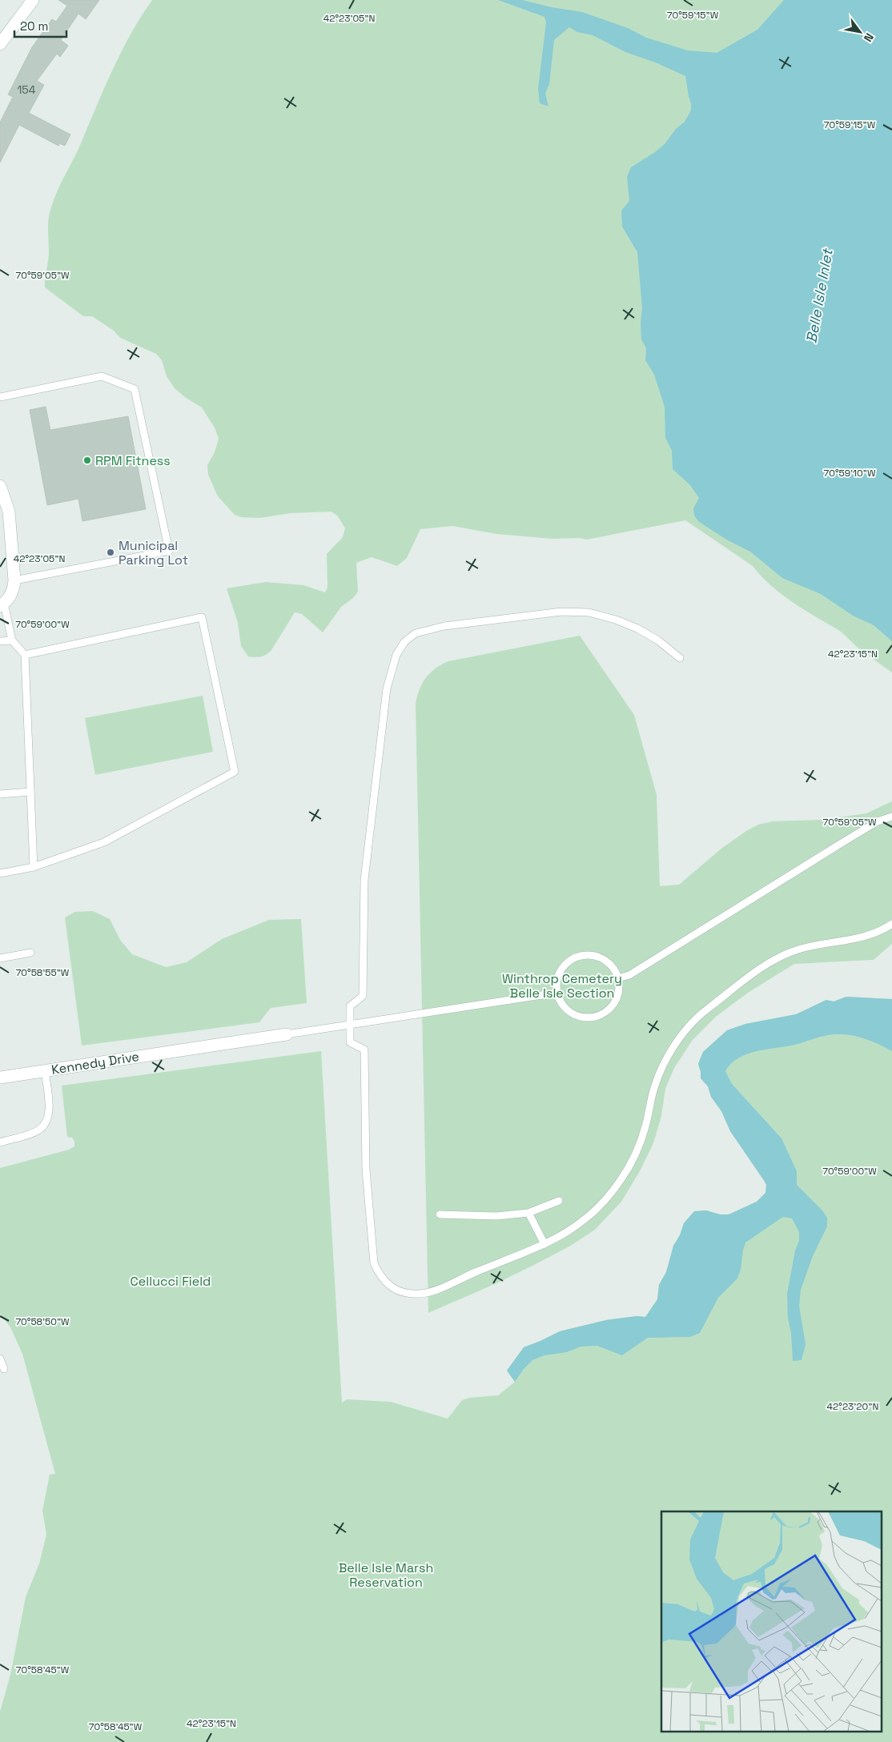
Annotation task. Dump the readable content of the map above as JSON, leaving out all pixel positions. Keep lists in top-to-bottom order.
{
  "streets": {
    "street": ["Kennedy Drive"]
  },
  "water": ["Belle Isle Inlet"],
  "parks": ["Winthrop Cemetery Belle Isle Section", "Cellucci Field", "Belle Isle Marsh Reservation"],
  "places": ["RPM Fitness", "Municipal Parking Lot"],
  "house_numbers": ["154"],
  "scale_bar": "20 m",
  "north": "bottom right",
  "coordinates": [
    "70°59'15\"W",
    "42°23'05\"N",
    "70°59'05\"W",
    "70°59'10\"W",
    "70°59'00\"W",
    "42°23'15\"N",
    "70°58'55\"W",
    "70°58'50\"W",
    "42°23'20\"N",
    "70°58'45\"W"
  ]
}
